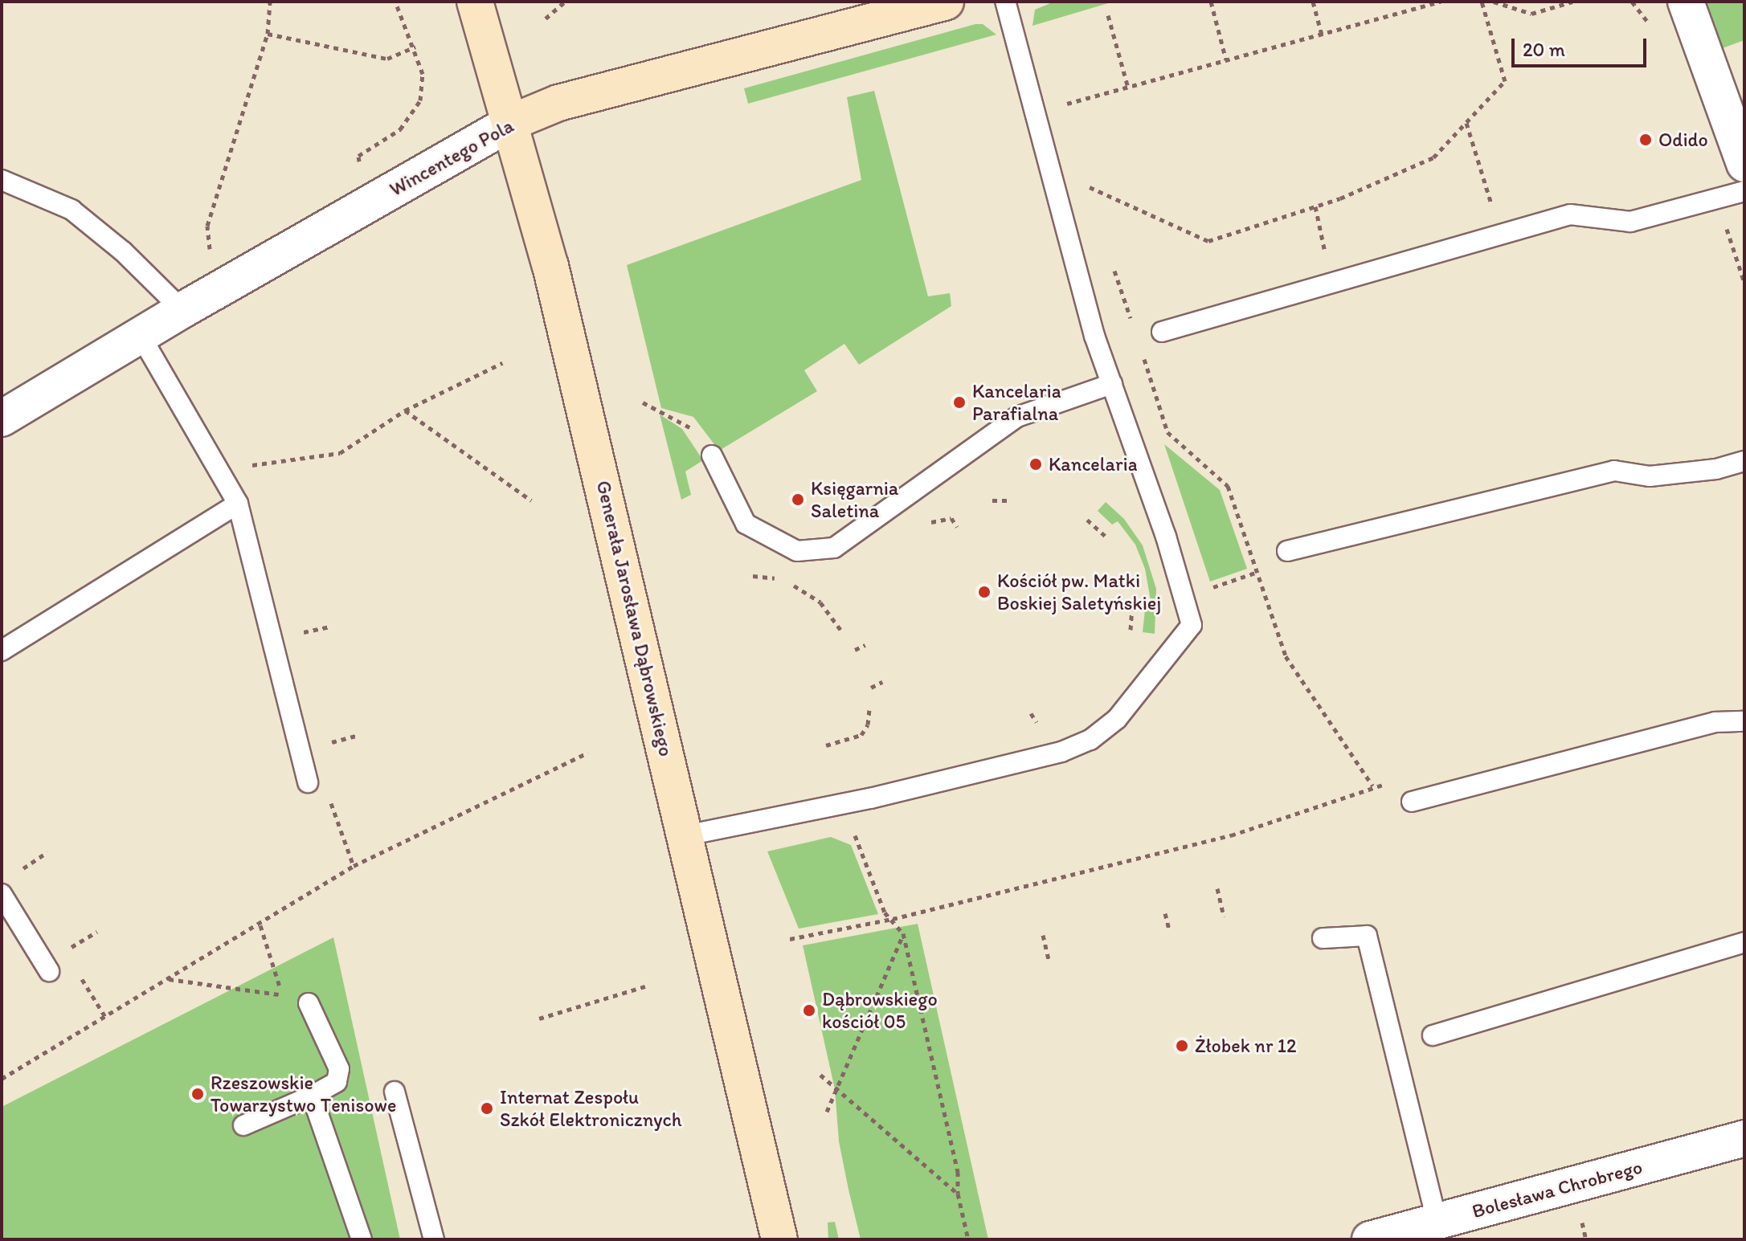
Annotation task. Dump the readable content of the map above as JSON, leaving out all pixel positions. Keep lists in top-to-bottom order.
{
  "streets": {
    "main road": ["Wincentego Pola", "Generała Jarosława Dąbrowskiego"],
    "street": ["Bolesława Chrobrego"]
  },
  "crossings": [
    ["Wincentego Pola", "Generała Jarosława Dąbrowskiego"]
  ],
  "places": [
    "Odido",
    "Kancelaria Parafialna",
    "Kancelaria",
    "Księgarnia Saletina",
    "Kościół pw. Matki Boskiej Saletyńskiej",
    "Dąbrowskiego kościół 05",
    "Żłobek nr 12",
    "Rzeszowskie Towarzystwo Tenisowe",
    "Internat Zespołu Szkół Elektronicznych"
  ],
  "scale_bar": "20 m"
}
